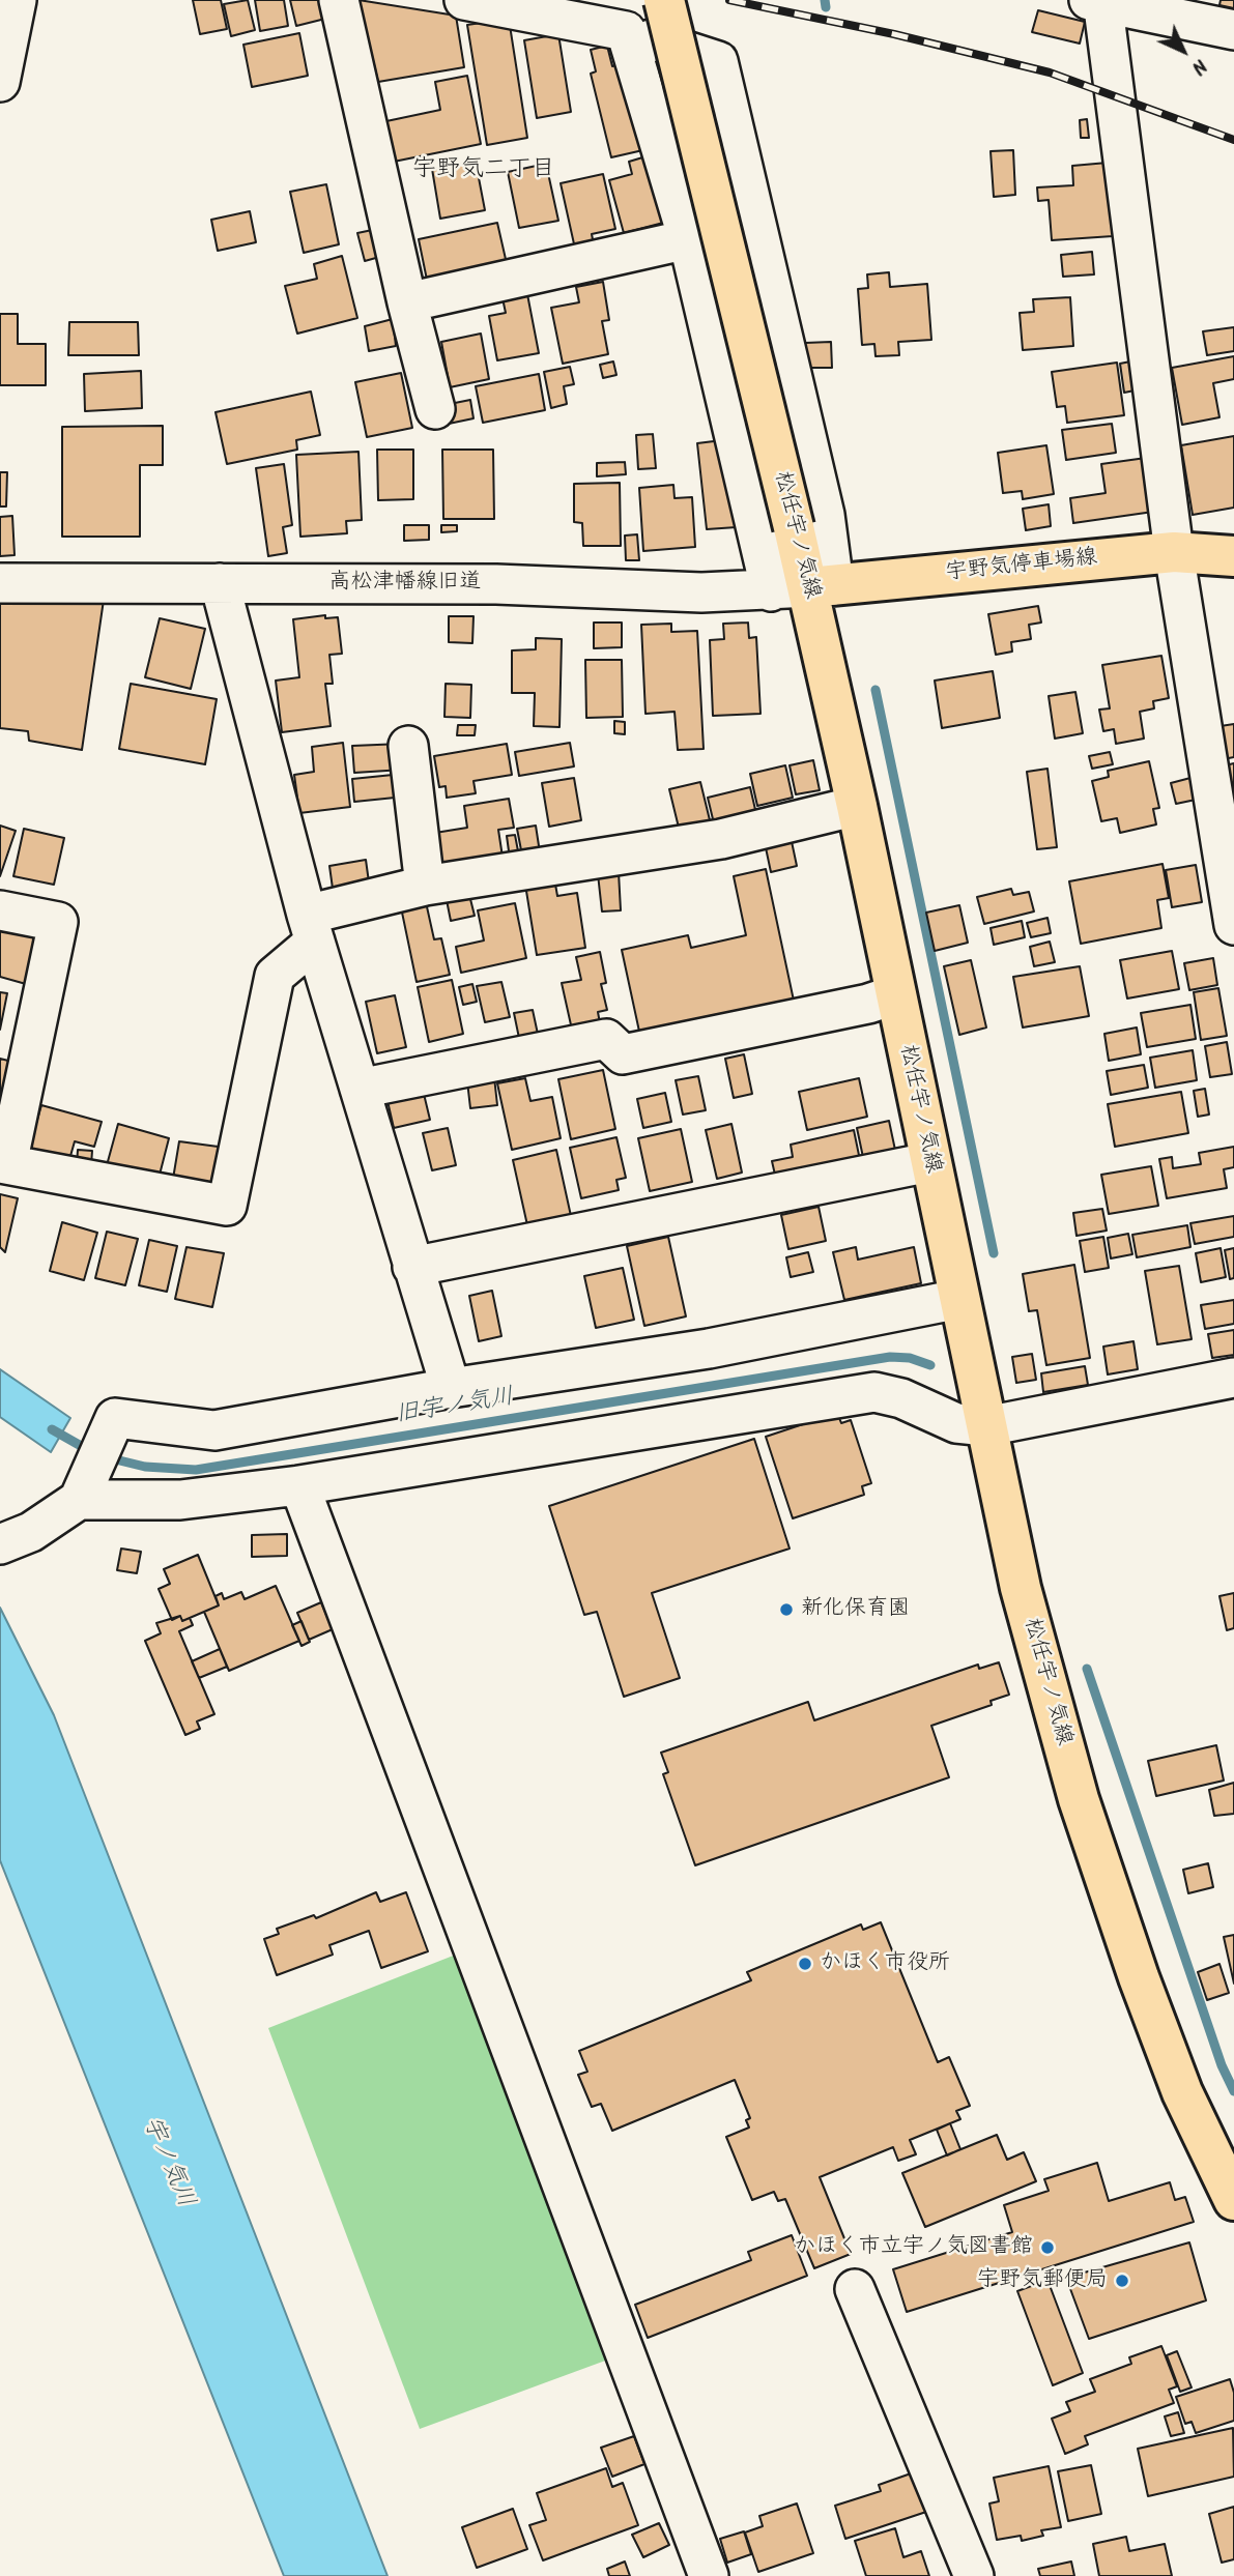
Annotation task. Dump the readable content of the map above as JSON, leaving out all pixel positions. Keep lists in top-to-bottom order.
{
  "streets": {
    "main road": ["松任宇ノ気線", "宇野気停車場線"],
    "street": ["高松津幡線旧道"]
  },
  "crossings": [
    ["松任宇ノ気線", "宇野気停車場線"],
    ["松任宇ノ気線", "高松津幡線旧道"],
    ["宇野気停車場線", "高松津幡線旧道"]
  ],
  "districts": ["宇野気二丁目"],
  "water": ["旧宇ノ気川", "宇ノ気川"],
  "places": [
    "新化保育園",
    "かほく市役所",
    "かほく市立宇ノ気図書館",
    "宇野気郵便局"
  ],
  "north": "bottom right"
}
